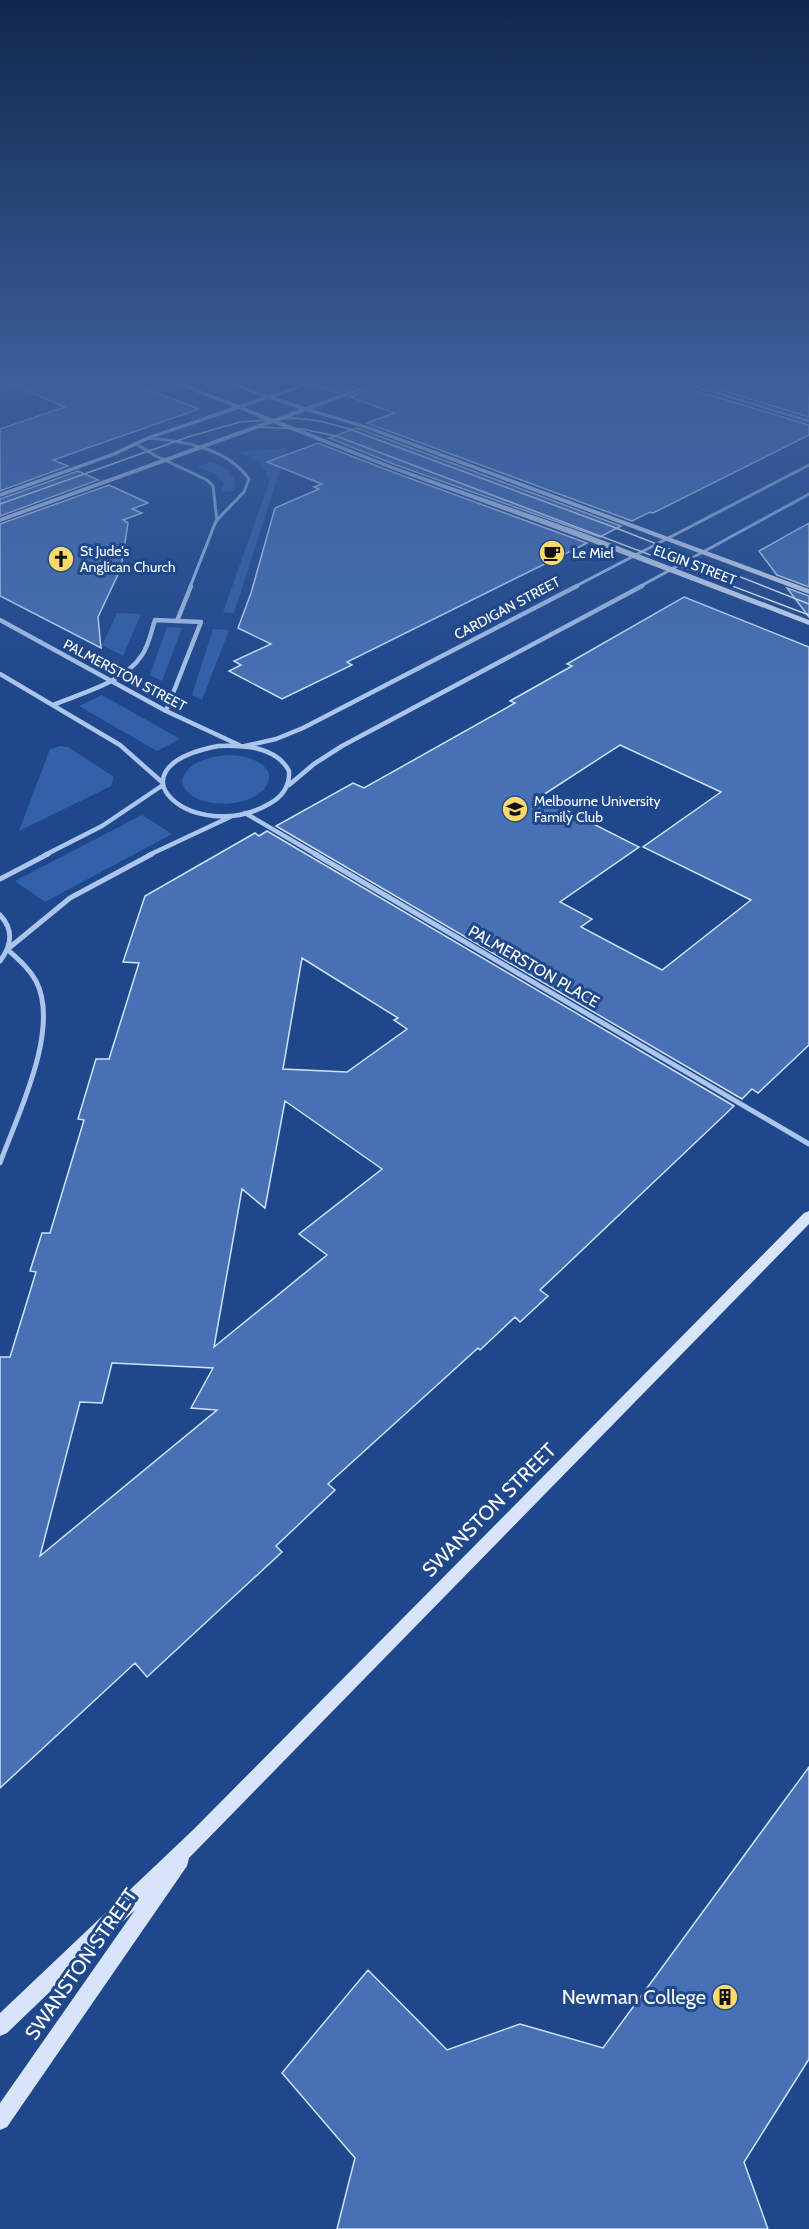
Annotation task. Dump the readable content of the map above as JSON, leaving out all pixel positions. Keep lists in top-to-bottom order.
{
  "streets": {
    "main road": ["ELGIN STREET", "SWANSTON STREET"],
    "street": ["CARDIGAN STREET", "PALMERSTON STREET", "PALMERSTON PLACE"]
  },
  "crossings": [
    ["ELGIN STREET", "CARDIGAN STREET"],
    ["CARDIGAN STREET", "PALMERSTON STREET"],
    ["CARDIGAN STREET", "PALMERSTON PLACE"],
    ["PALMERSTON STREET", "PALMERSTON PLACE"]
  ],
  "places": {
    "cafe": ["Le Miel"],
    "church": ["St Jude's Anglican Church"],
    "school or university": ["Melbourne University Family Club"],
    "building": ["Newman College"]
  }
}
